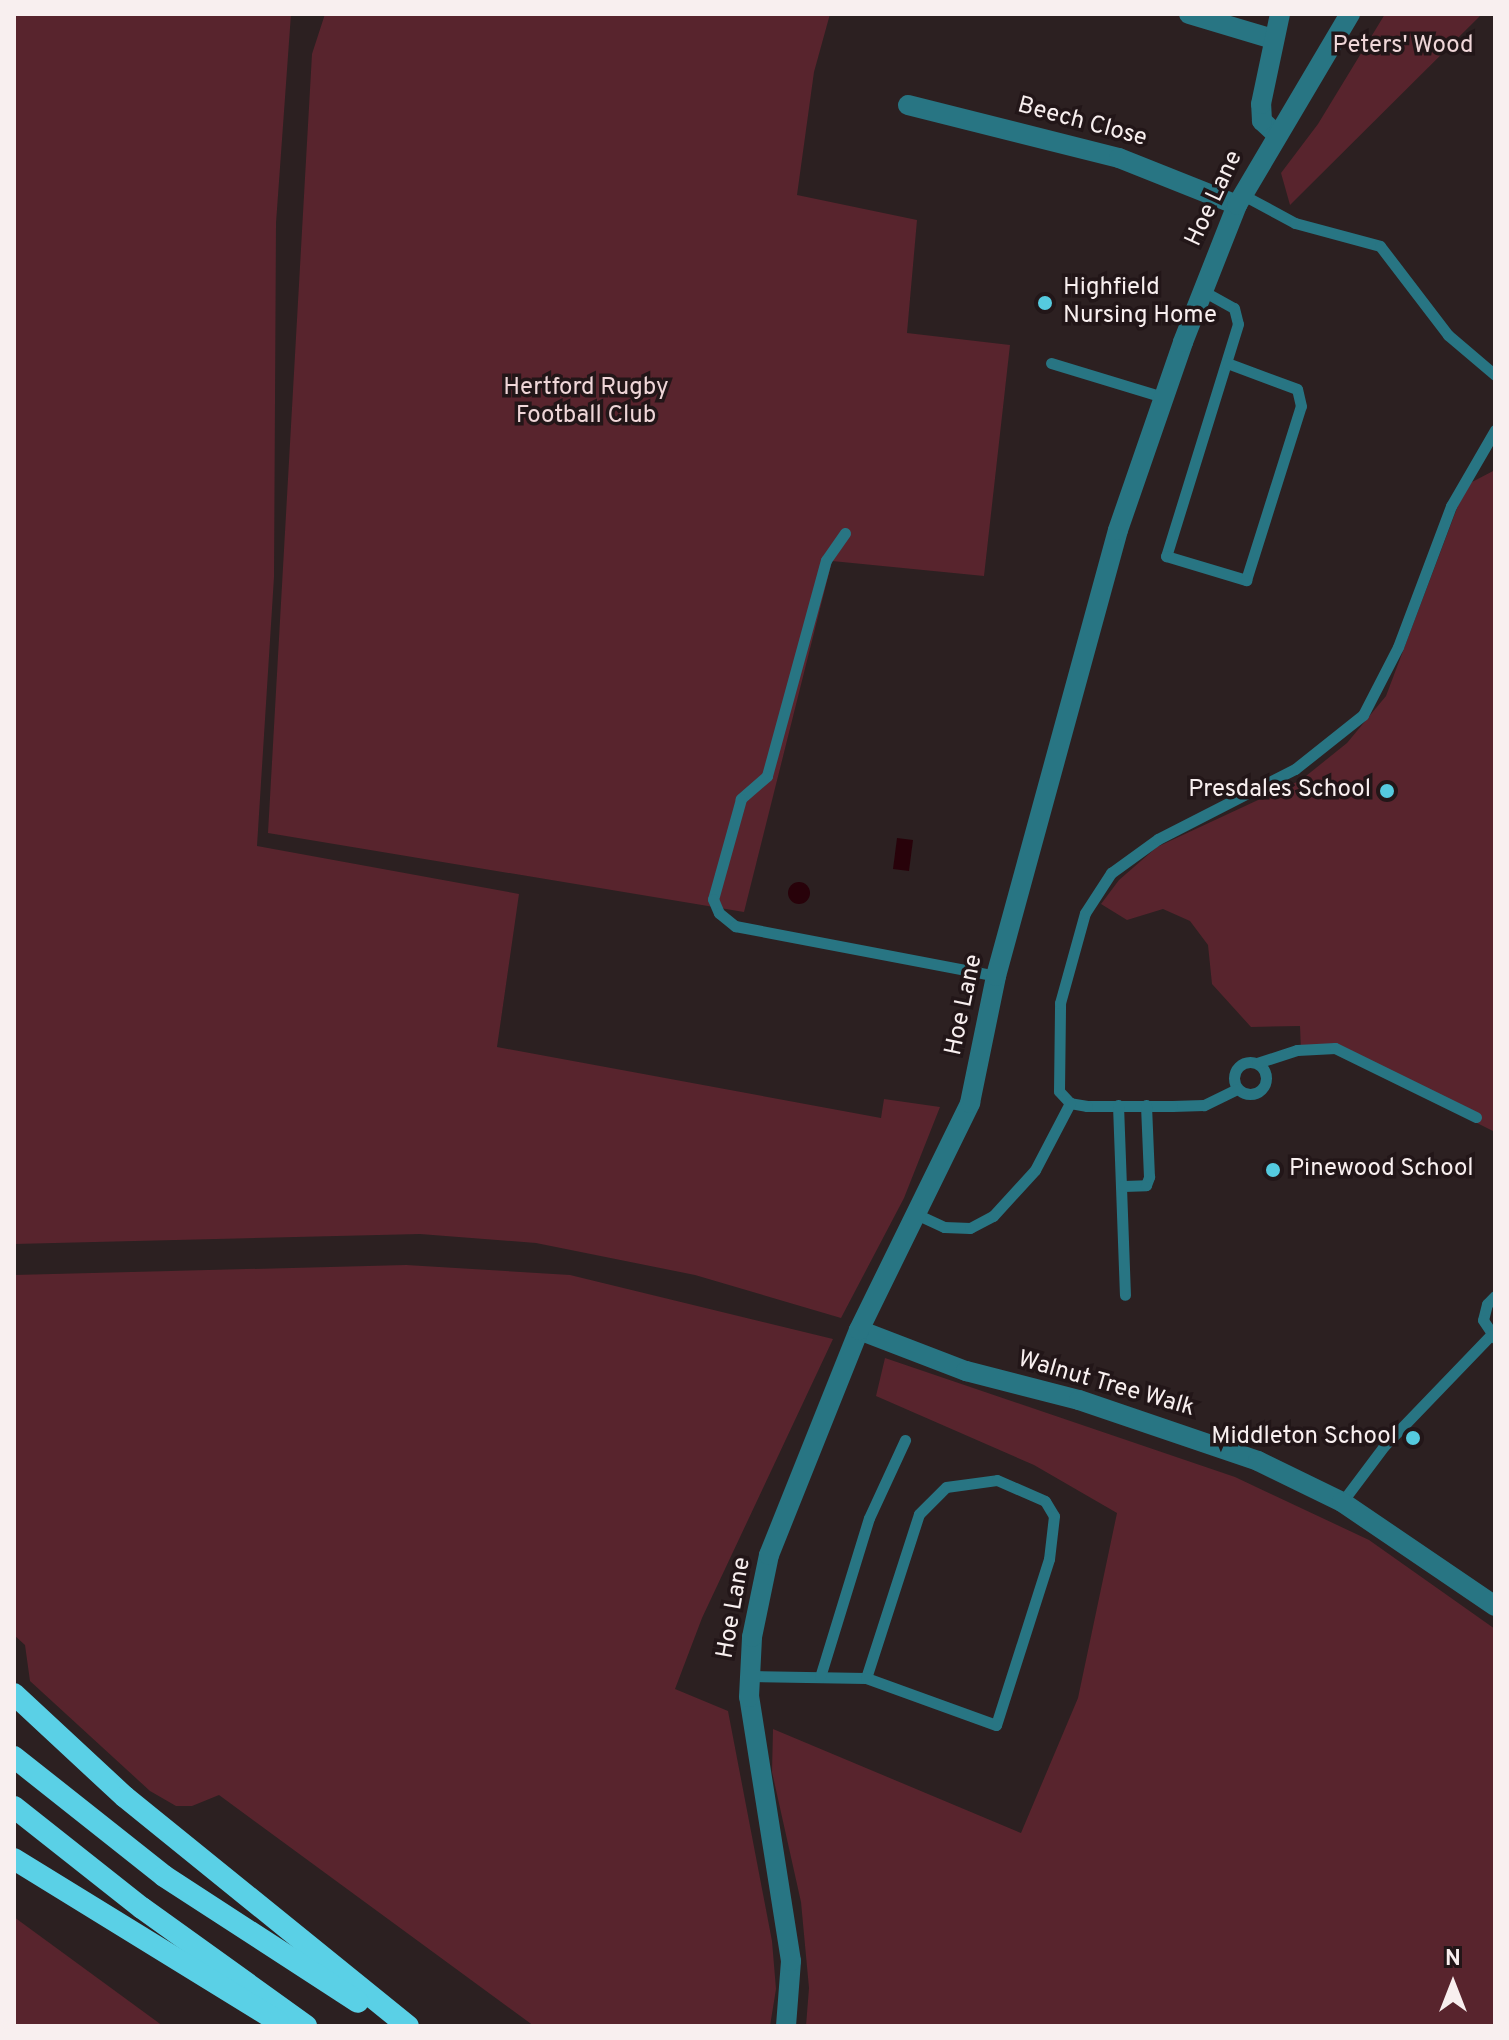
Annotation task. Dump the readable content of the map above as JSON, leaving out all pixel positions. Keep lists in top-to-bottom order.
{
  "streets": {
    "street": ["Beech Close", "Hoe Lane", "Walnut Tree Walk"]
  },
  "crossings": [
    ["Beech Close", "Hoe Lane"],
    ["Hoe Lane", "Walnut Tree Walk"]
  ],
  "parks": ["Peters' Wood", "Hertford Rugby Football Club"],
  "places": [
    "Highfield Nursing Home",
    "Presdales School",
    "Pinewood School",
    "Middleton School"
  ],
  "north": "top"
}
